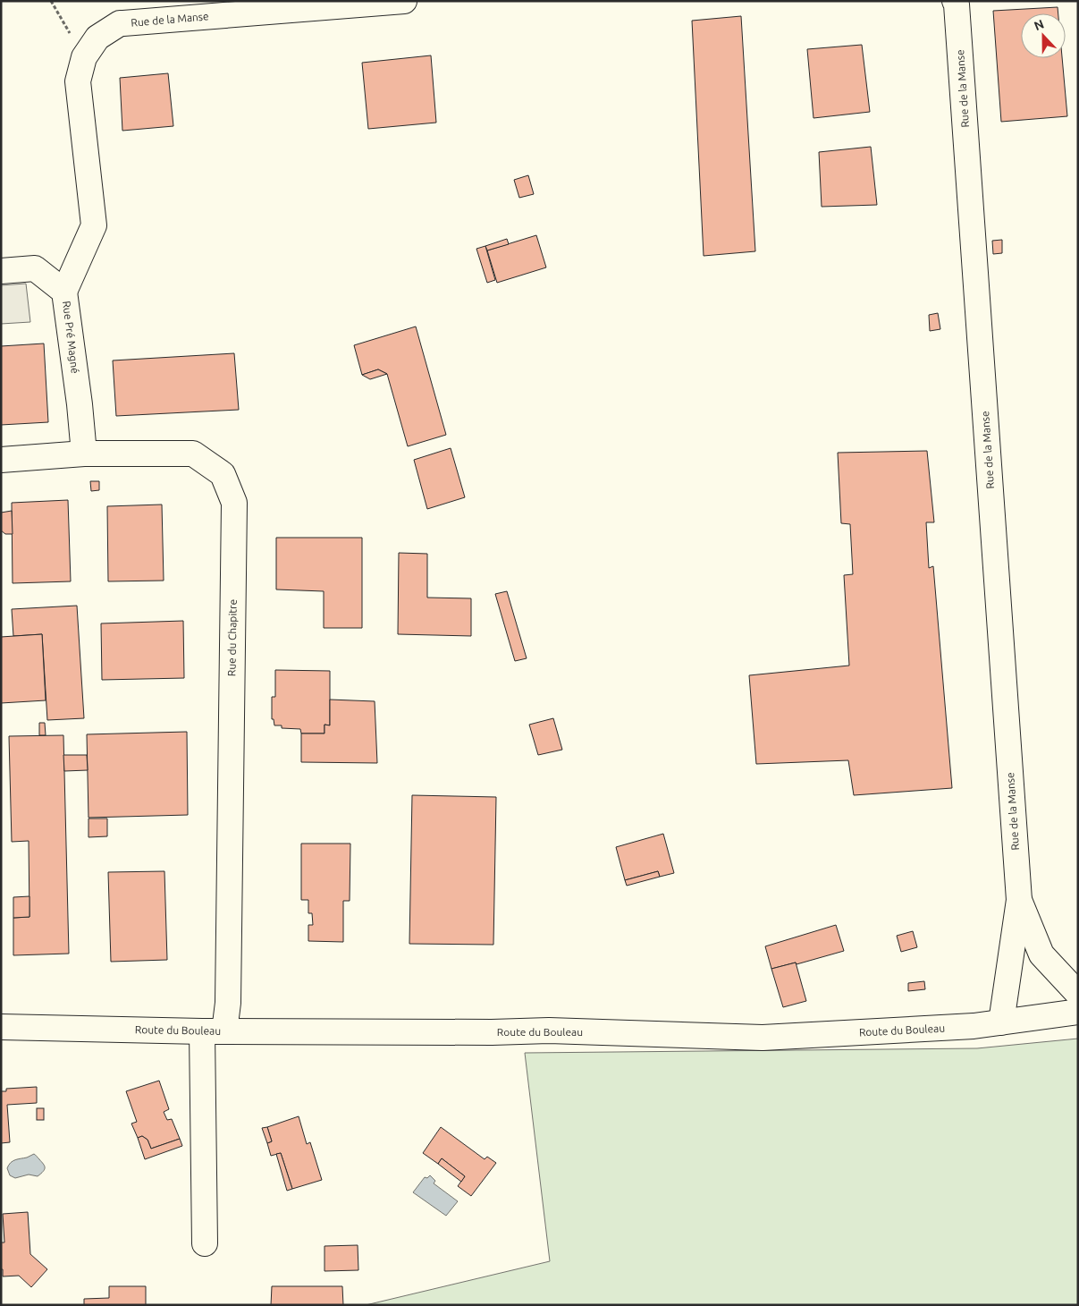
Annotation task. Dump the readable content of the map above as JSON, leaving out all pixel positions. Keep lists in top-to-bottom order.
{
  "streets": {
    "street": [
      "Rue de la Manse",
      "Rue Pré Magné",
      "Rue du Chapitre",
      "Route du Bouleau"
    ]
  },
  "crossings": [
    ["Rue de la Manse", "Rue Pré Magné"],
    ["Rue Pré Magné", "Rue du Chapitre"],
    ["Rue du Chapitre", "Route du Bouleau"]
  ],
  "north": "top"
}
